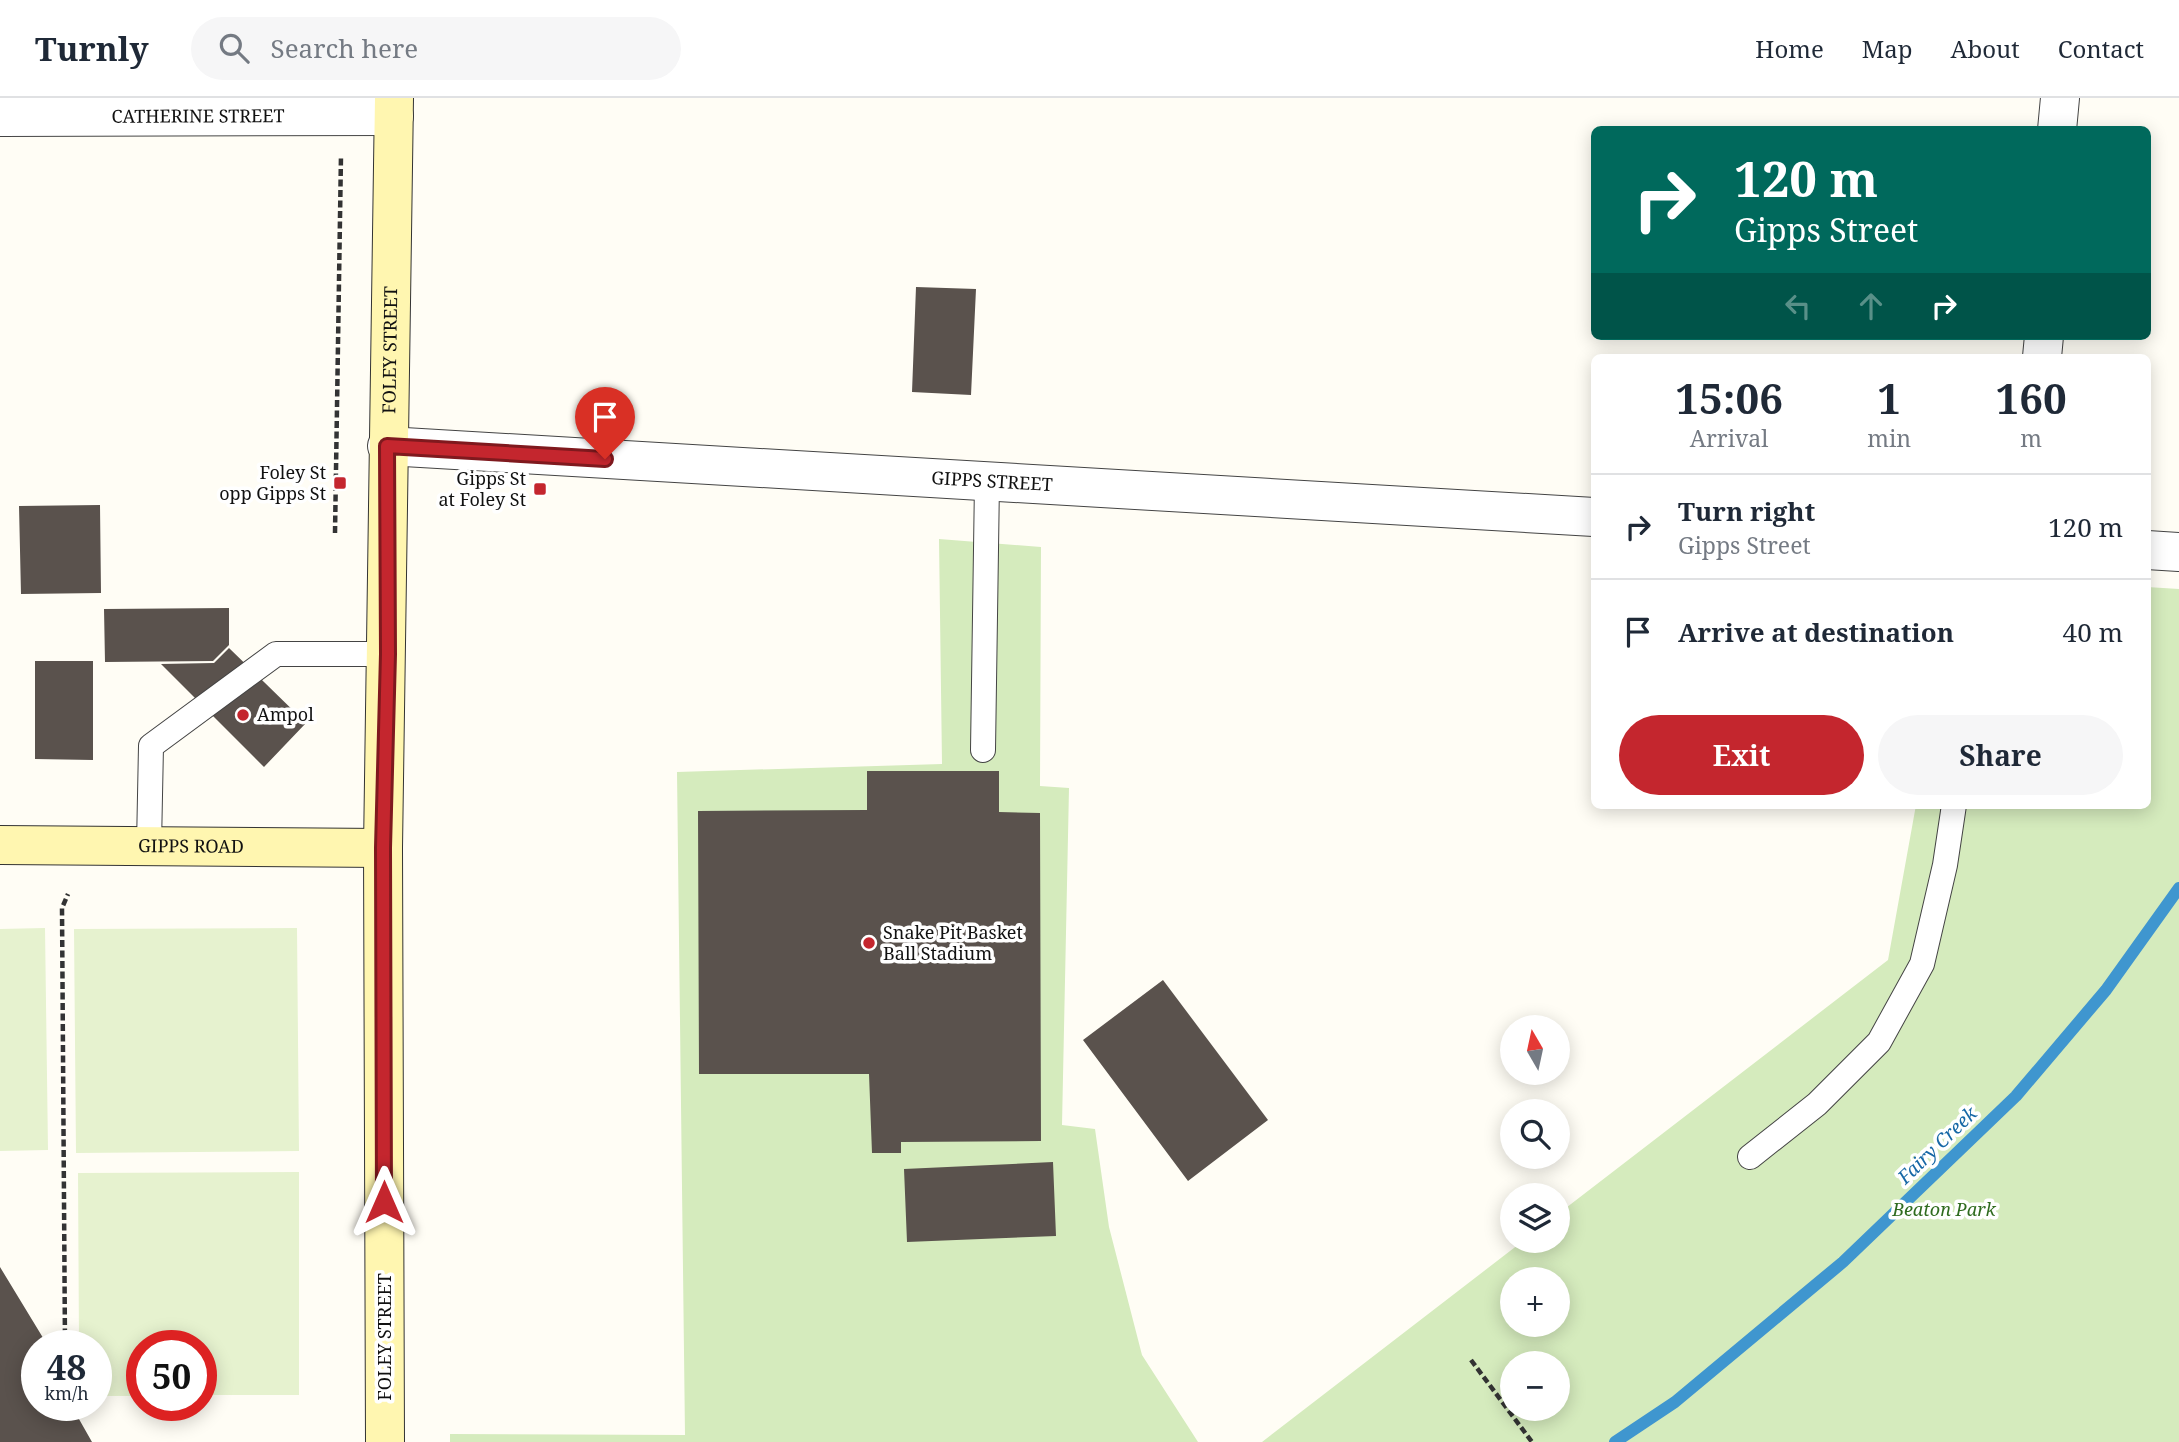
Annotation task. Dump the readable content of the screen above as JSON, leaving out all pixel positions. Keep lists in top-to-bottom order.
{
  "streets": {
    "main road": ["FOLEY STREET", "GIPPS ROAD"],
    "street": ["CATHERINE STREET", "GIPPS STREET"]
  },
  "crossings": [
    ["CATHERINE STREET", "FOLEY STREET"],
    ["FOLEY STREET", "GIPPS STREET"],
    ["FOLEY STREET", "GIPPS ROAD"]
  ],
  "water": ["Fairy Creek"],
  "parks": ["Beaton Park"],
  "places": {
    "transit": ["Foley St opp Gipps St", "Gipps St at Foley St"],
    "other": ["Ampol", "Snake Pit Basket Ball Stadium"]
  },
  "north": "top",
  "page": {
    "header": "Turnly",
    "search": "Search here",
    "nav": [
      "Home",
      "Map",
      "About",
      "Contact"
    ],
    "turn": ["120 m", "Gipps Street"],
    "eta": [
      "15:06",
      "Arrival",
      "1",
      "min",
      "160",
      "m"
    ],
    "list": [
      {
        "name": "Turn right",
        "note": "Gipps Street",
        "value": "120 m"
      },
      {
        "name": "Arrive at destination",
        "value": "40 m"
      }
    ],
    "buttons": ["Exit", "Share"],
    "map_buttons": ["+", "−"],
    "speed": "48 km/h",
    "limit": "50"
  }
}
